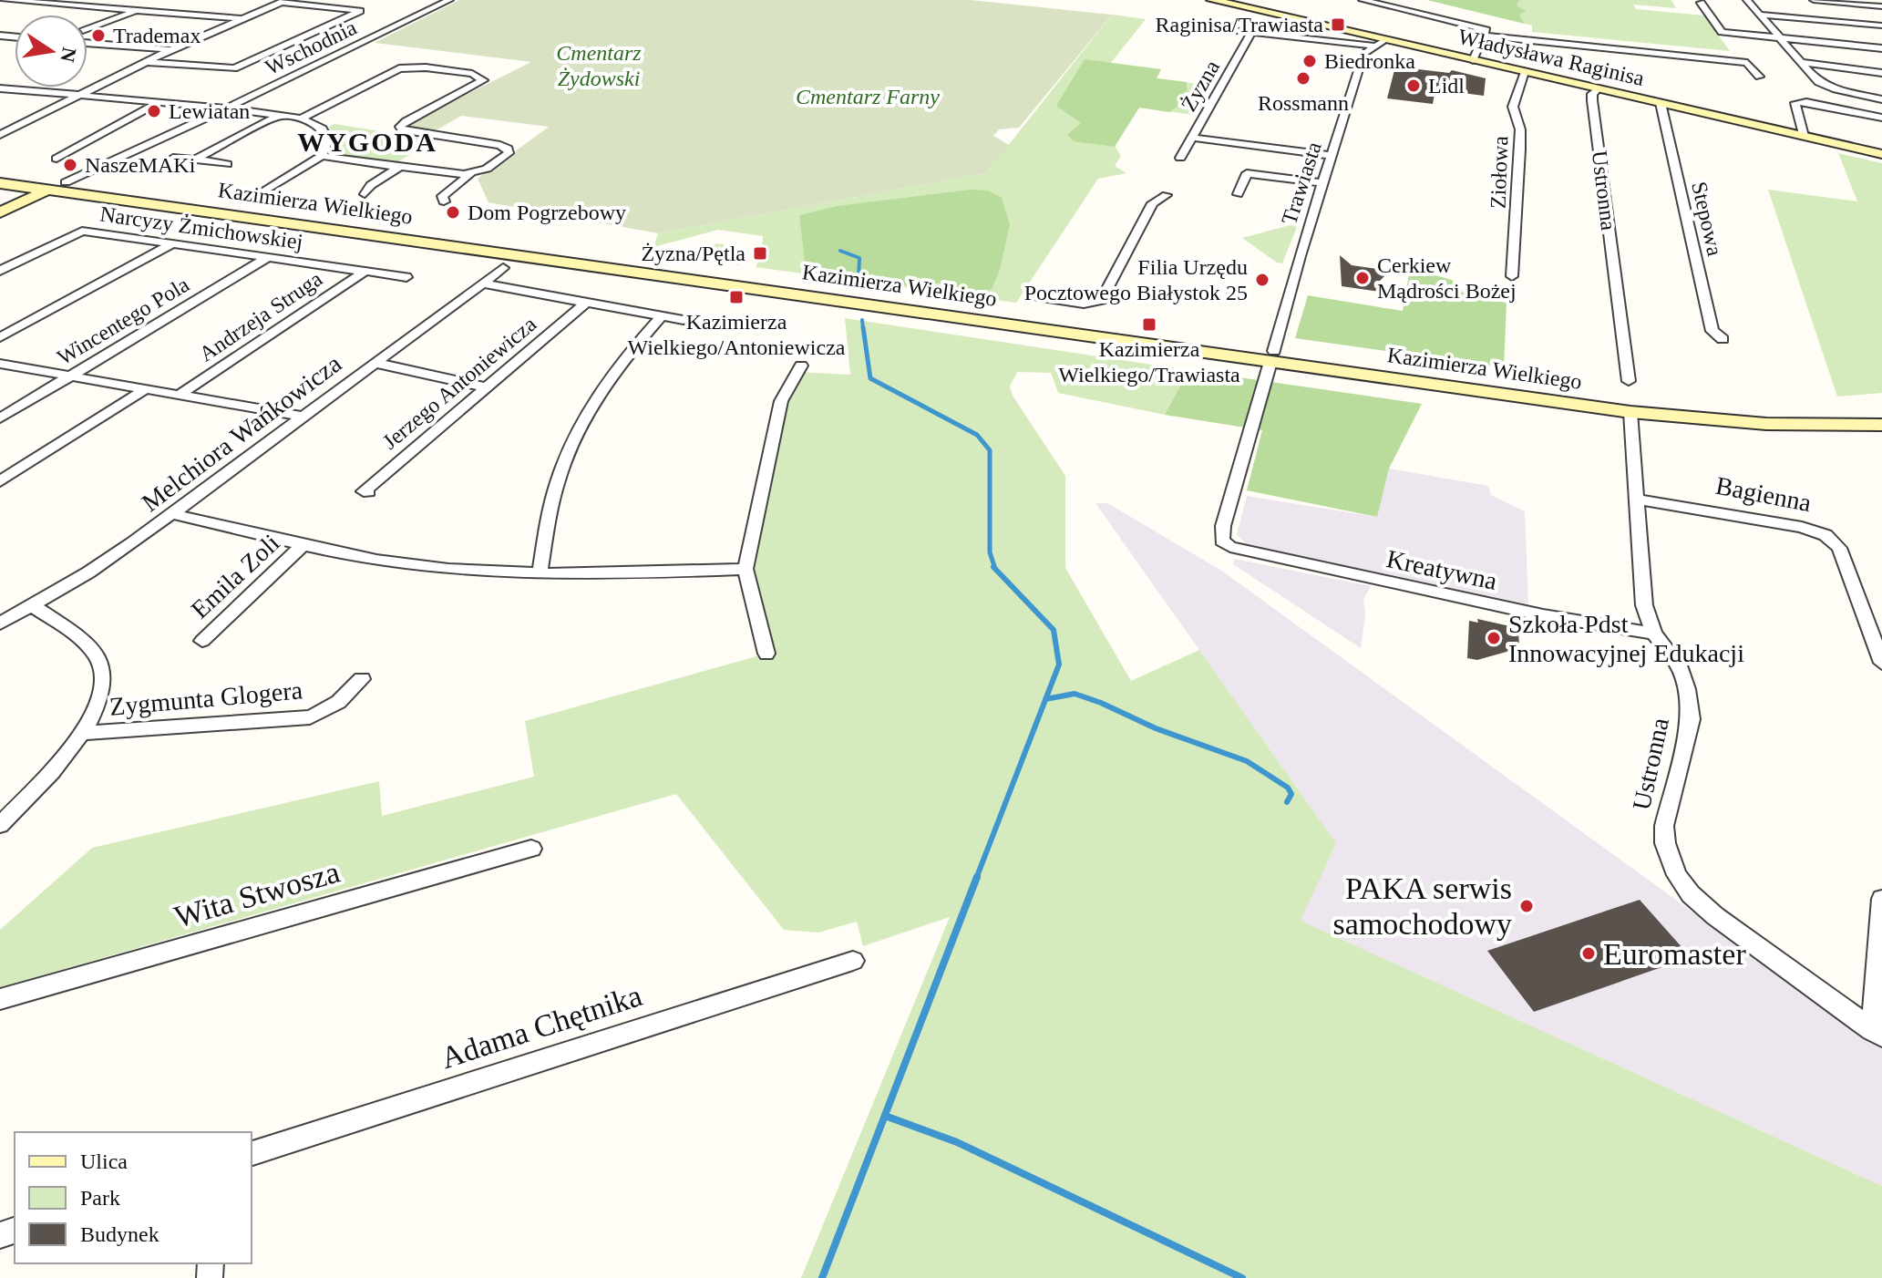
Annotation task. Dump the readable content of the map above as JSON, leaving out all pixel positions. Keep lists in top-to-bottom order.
{
  "streets": {
    "main road": ["Władysława Raginisa", "Kazimierza Wielkiego"],
    "street": [
      "Wschodnia",
      "Żyzna",
      "Ziołowa",
      "Trawiasta",
      "Ustronna",
      "Stepowa",
      "Narcyzy Żmichowskiej",
      "Andrzeja Struga",
      "Wincentego Pola",
      "Jerzego Antoniewicza",
      "Melchiora Wańkowicza",
      "Bagienna",
      "Kreatywna",
      "Emila Zoli",
      "Zygmunta Glogera",
      "Wita Stwosza",
      "Adama Chętnika"
    ]
  },
  "crossings": [
    ["Wschodnia", "Kazimierza Wielkiego"],
    ["Władysława Raginisa", "Ziołowa"],
    ["Władysława Raginisa", "Trawiasta"],
    ["Władysława Raginisa", "Ustronna"],
    ["Władysława Raginisa", "Stepowa"],
    ["Trawiasta", "Kazimierza Wielkiego"],
    ["Trawiasta", "Kreatywna"],
    ["Ustronna", "Kazimierza Wielkiego"],
    ["Ustronna", "Bagienna"],
    ["Ustronna", "Kreatywna"],
    ["Narcyzy Żmichowskiej", "Andrzeja Struga"],
    ["Narcyzy Żmichowskiej", "Wincentego Pola"],
    ["Jerzego Antoniewicza", "Melchiora Wańkowicza"]
  ],
  "districts": ["WYGODA"],
  "parks": ["Cmentarz Żydowski", "Cmentarz Farny"],
  "places": {
    "transit": [
      "Raginisa/Trawiasta",
      "Żyzna/Pętla",
      "Kazimierza Wielkiego/Antoniewicza",
      "Kazimierza Wielkiego/Trawiasta"
    ],
    "other": [
      "Trademax",
      "Biedronka",
      "Rossmann",
      "Lidl",
      "Lewiatan",
      "NaszeMAKi",
      "Dom Pogrzebowy",
      "Cerkiew Mądrości Bożej",
      "Filia Urzędu Pocztowego Białystok 25",
      "Szkoła Pdst Innowacyjnej Edukacji",
      "PAKA serwis samochodowy",
      "Euromaster"
    ]
  },
  "legend": ["Ulica", "Park", "Budynek"],
  "north": "right"
}
